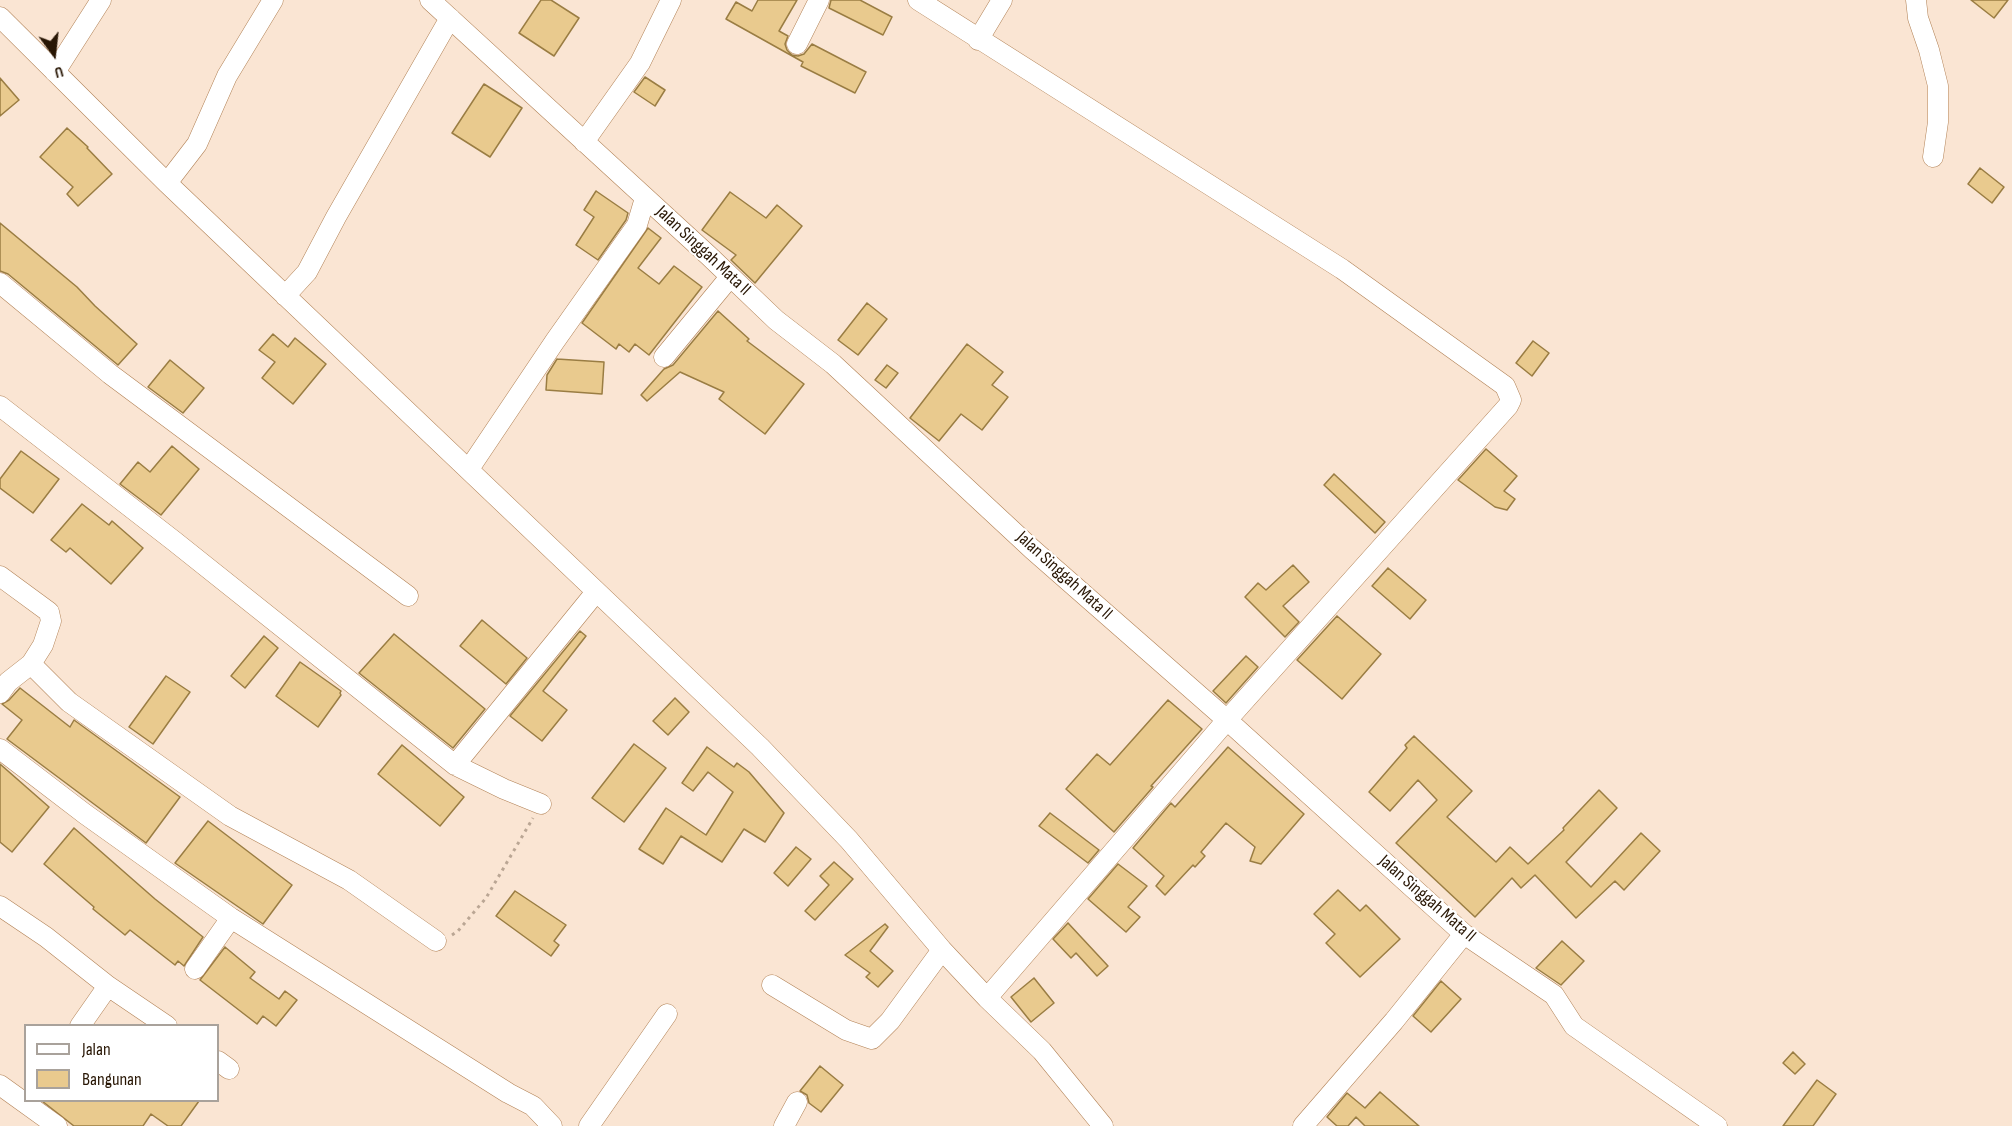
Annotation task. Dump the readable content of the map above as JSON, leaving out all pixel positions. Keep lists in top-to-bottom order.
{
  "streets": {
    "street": ["Jalan Singgah Mata II"]
  },
  "legend": ["Jalan", "Bangunan"],
  "north": "bottom"
}
